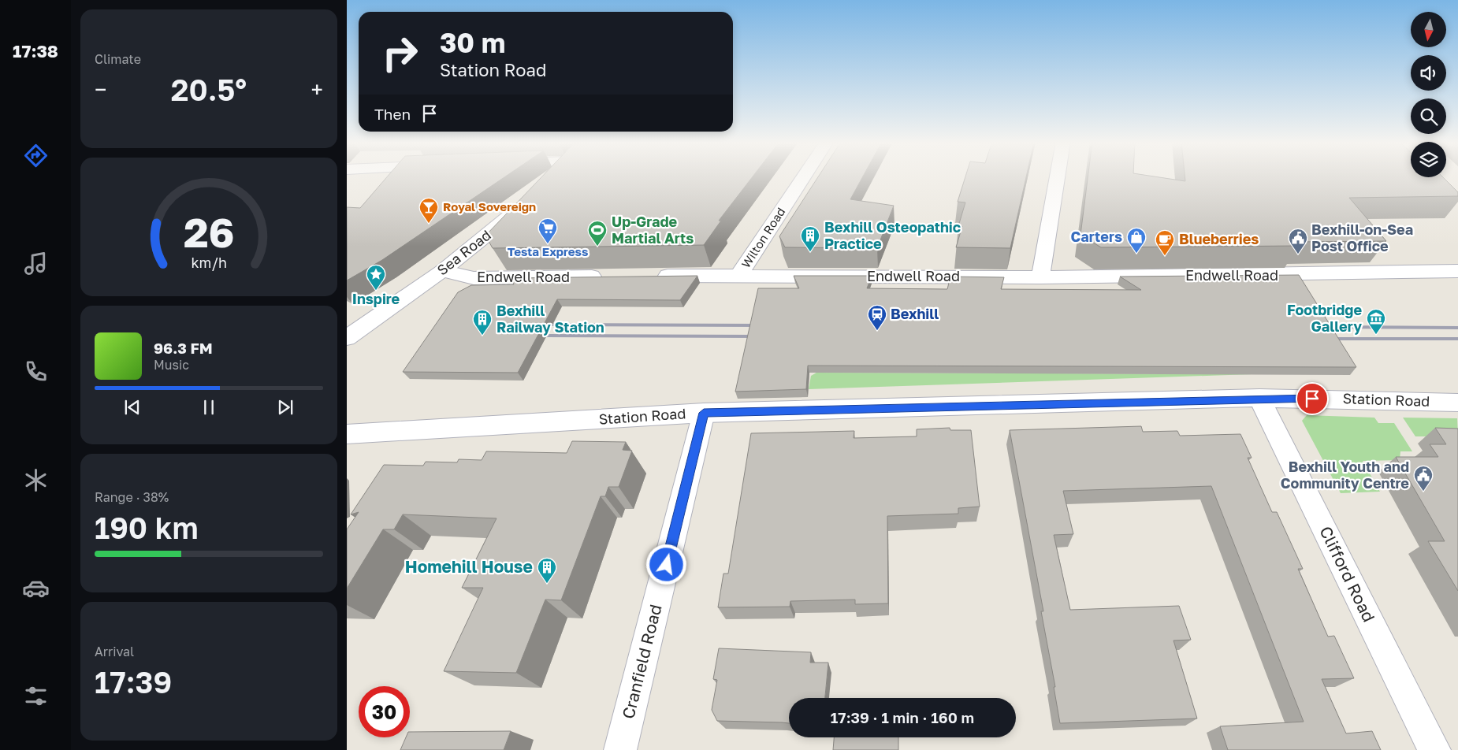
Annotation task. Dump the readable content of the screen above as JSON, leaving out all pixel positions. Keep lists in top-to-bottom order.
{
  "streets": {
    "street": [
      "Wilton Road",
      "Sea Road",
      "Endwell Road",
      "Station Road",
      "Clifford Road",
      "Cranfield Road"
    ]
  },
  "crossings": [
    ["Wilton Road", "Endwell Road"],
    ["Sea Road", "Endwell Road"],
    ["Station Road", "Clifford Road"],
    ["Station Road", "Cranfield Road"]
  ],
  "places": {
    "bar": ["Royal Sovereign"],
    "supermarket": ["Testa Express"],
    "sports": ["Up-Grade Martial Arts"],
    "building": ["Bexhill Osteopathic Practice", "Bexhill Railway Station", "Homehill House"],
    "shop": ["Carters"],
    "public building": ["Bexhill-on-Sea Post Office", "Bexhill Youth and Community Centre"],
    "cafe": ["Blueberries"],
    "place": ["Inspire"],
    "station": ["Bexhill"],
    "museum": ["Footbridge Gallery"]
  },
  "north": "bottom",
  "page": {
    "tabs": "17:38",
    "tile": [
      "Climate",
      ["Range · 38%", "190 km"],
      ["Arrival", "17:39"]
    ],
    "turn": ["30 m", "Station Road"],
    "heat": ["−", "20.5°", "+"],
    "then": "Then",
    "song": ["96.3 FM", "Music"],
    "limit": "30",
    "trip": "17:39 · 1 min · 160 m",
    "gauge": ["26", "km/h"]
  }
}
